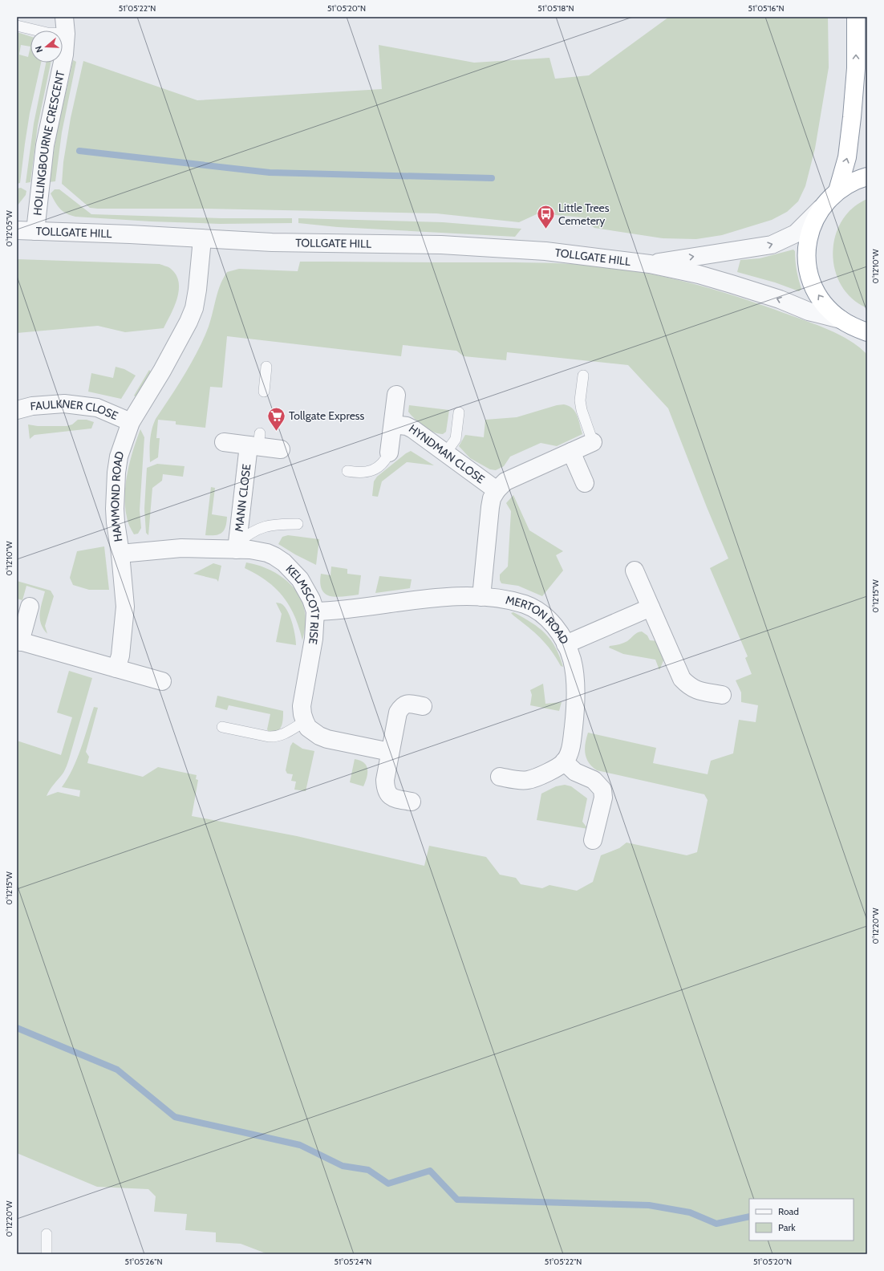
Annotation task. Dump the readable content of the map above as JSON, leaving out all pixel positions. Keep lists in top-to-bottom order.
{
  "streets": {
    "street": [
      "HOLLINGBOURNE CRESCENT",
      "TOLLGATE HILL",
      "FAULKNER CLOSE",
      "HYNDMAN CLOSE",
      "HAMMOND ROAD",
      "MANN CLOSE",
      "KELMSCOTT RISE",
      "MERTON ROAD"
    ]
  },
  "crossings": [
    ["HOLLINGBOURNE CRESCENT", "TOLLGATE HILL"],
    ["TOLLGATE HILL", "HAMMOND ROAD"],
    ["FAULKNER CLOSE", "HAMMOND ROAD"],
    ["HAMMOND ROAD", "KELMSCOTT RISE"],
    ["MANN CLOSE", "KELMSCOTT RISE"],
    ["KELMSCOTT RISE", "MERTON ROAD"]
  ],
  "places": {
    "bus stop": ["Little Trees Cemetery"],
    "supermarket": ["Tollgate Express"]
  },
  "legend": ["Road", "Park"],
  "north": "left",
  "coordinates": [
    "51°05'22\"N",
    "51°05'20\"N",
    "51°05'18\"N",
    "51°05'16\"N",
    "0°12'05\"W",
    "0°12'10\"W",
    "0°12'15\"W",
    "0°12'20\"W",
    "51°05'26\"N",
    "51°05'24\"N"
  ]
}
